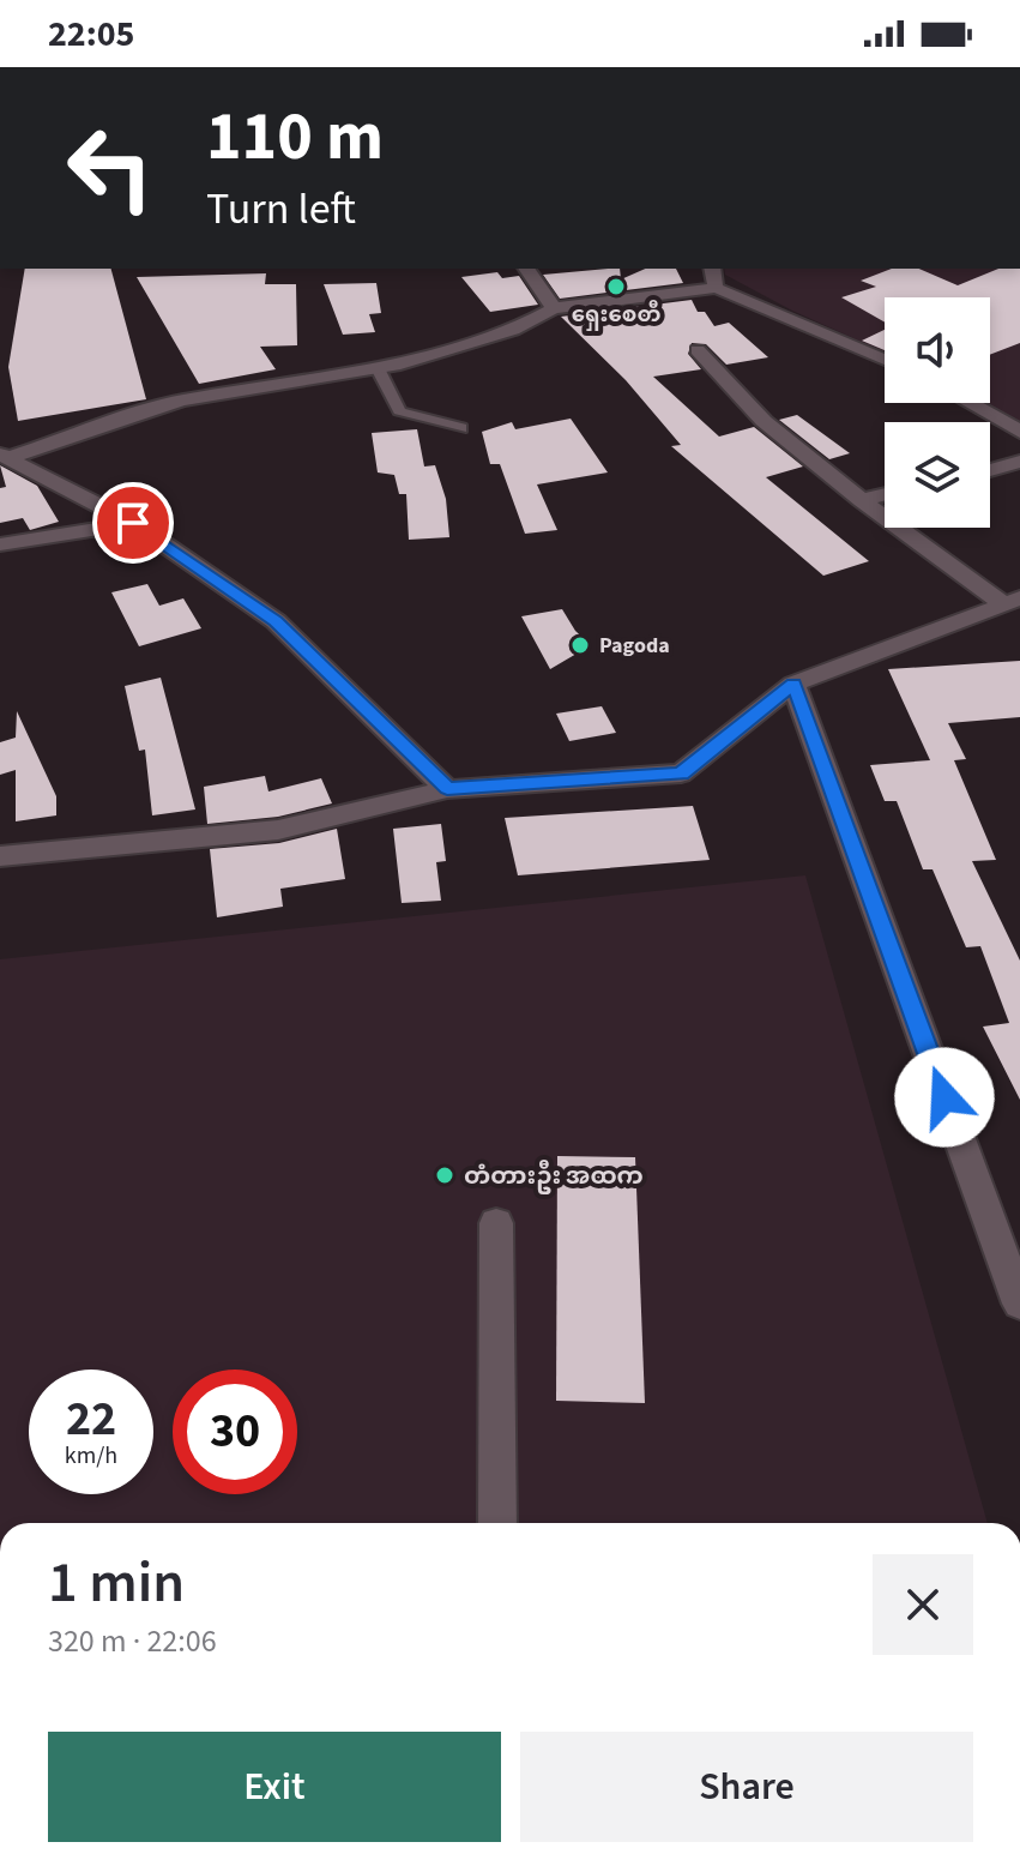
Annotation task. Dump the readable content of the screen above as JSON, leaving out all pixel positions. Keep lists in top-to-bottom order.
{
  "places": ["ရှေးစေတီ", "Pagoda", "တံတားဦး အထက"],
  "page": {
    "status": "22:05",
    "turn": ["110 m", "Turn left"],
    "speed": "22 km/h",
    "limit": "30",
    "heading": ["1 min", "320 m · 22:06"],
    "buttons": ["Exit", "Share"]
  }
}
